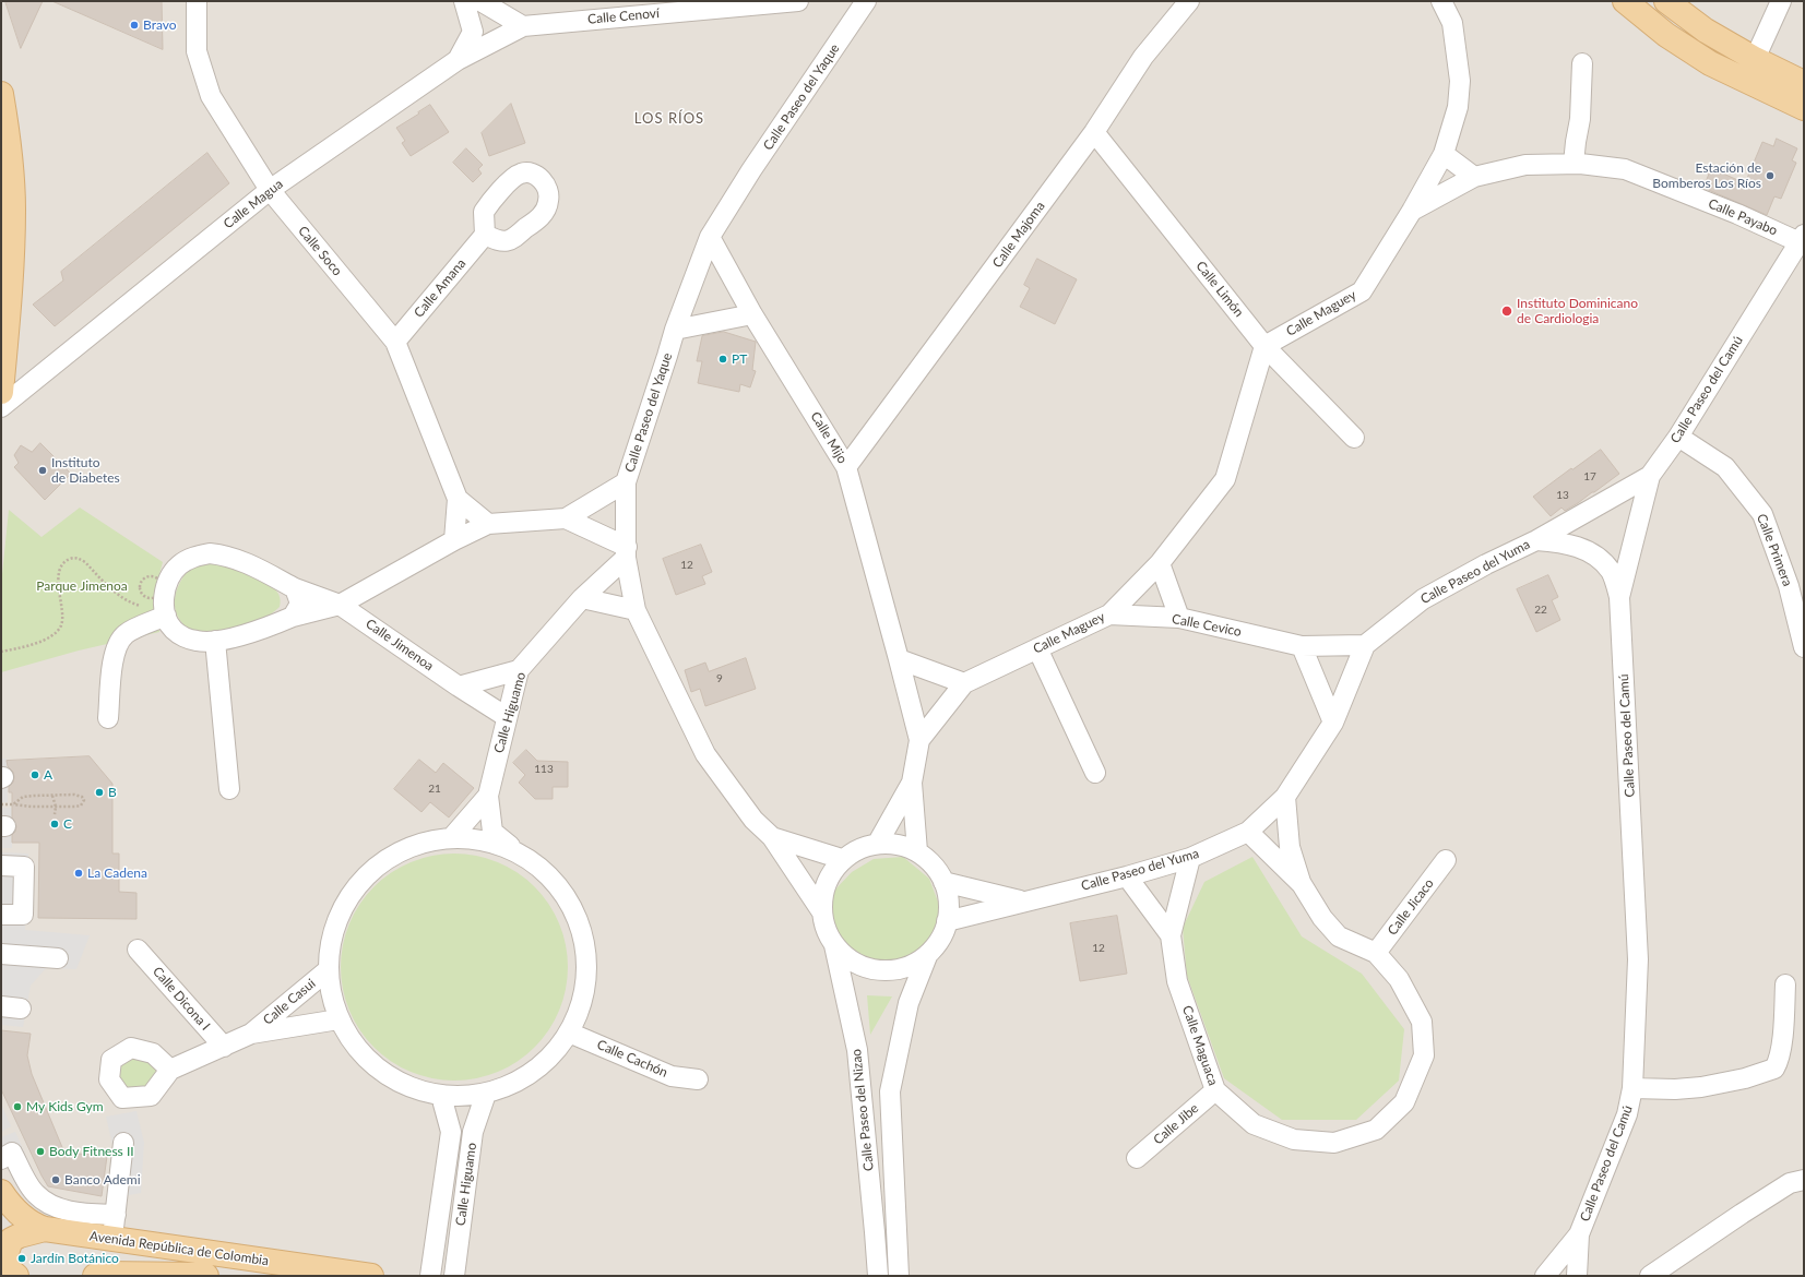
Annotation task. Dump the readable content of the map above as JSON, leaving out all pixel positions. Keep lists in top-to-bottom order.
{
  "streets": {
    "main road": ["Avenida República de Colombia"],
    "street": [
      "Calle Cenoví",
      "Calle Paseo del Yaque",
      "Calle Magua",
      "Calle Payabo",
      "Calle Majoma",
      "Calle Soco",
      "Calle Amana",
      "Calle Limón",
      "Calle Maguey",
      "Calle Paseo del Camú",
      "Calle Mijo",
      "Calle Primera",
      "Calle Paseo del Yuma",
      "Calle Cevico",
      "Calle Jimenoa",
      "Calle Higuamo",
      "Calle Jicaco",
      "Calle Dicona I",
      "Calle Casui",
      "Calle Maguaca",
      "Calle Cachón",
      "Calle Paseo del Nizao",
      "Calle Jibe"
    ]
  },
  "crossings": [
    ["Calle Cenoví", "Calle Magua"],
    ["Calle Paseo del Yaque", "Calle Maguey"],
    ["Calle Paseo del Yaque", "Calle Mijo"],
    ["Calle Paseo del Yaque", "Calle Paseo del Yuma"],
    ["Calle Paseo del Yaque", "Calle Higuamo"],
    ["Calle Paseo del Yaque", "Calle Paseo del Nizao"],
    ["Calle Magua", "Calle Soco"],
    ["Calle Payabo", "Calle Maguey"],
    ["Calle Payabo", "Calle Paseo del Camú"],
    ["Calle Majoma", "Calle Limón"],
    ["Calle Majoma", "Calle Mijo"],
    ["Calle Soco", "Calle Amana"],
    ["Calle Limón", "Calle Maguey"],
    ["Calle Maguey", "Calle Mijo"],
    ["Calle Maguey", "Calle Paseo del Yuma"],
    ["Calle Maguey", "Calle Cevico"],
    ["Calle Maguey", "Calle Paseo del Nizao"],
    ["Calle Paseo del Camú", "Calle Primera"],
    ["Calle Paseo del Camú", "Calle Paseo del Yuma"],
    ["Calle Paseo del Yuma", "Calle Cevico"],
    ["Calle Paseo del Yuma", "Calle Maguaca"],
    ["Calle Paseo del Yuma", "Calle Paseo del Nizao"],
    ["Calle Jimenoa", "Calle Higuamo"],
    ["Calle Jicaco", "Calle Maguaca"],
    ["Calle Dicona I", "Calle Casui"],
    ["Calle Maguaca", "Calle Jibe"]
  ],
  "districts": ["LOS RÍOS"],
  "parks": ["Parque Jimenoa"],
  "places": [
    "Bravo",
    "Estación de Bomberos Los Ríos",
    "Instituto Dominicano de Cardiologia",
    "PT",
    "Instituto de Diabetes",
    "A",
    "B",
    "C",
    "La Cadena",
    "My Kids Gym",
    "Body Fitness II",
    "Banco Ademi",
    "Jardín Botánico"
  ],
  "house_numbers": [
    "17",
    "13",
    "12",
    "22",
    "9",
    "113",
    "21",
    "12"
  ]
}
